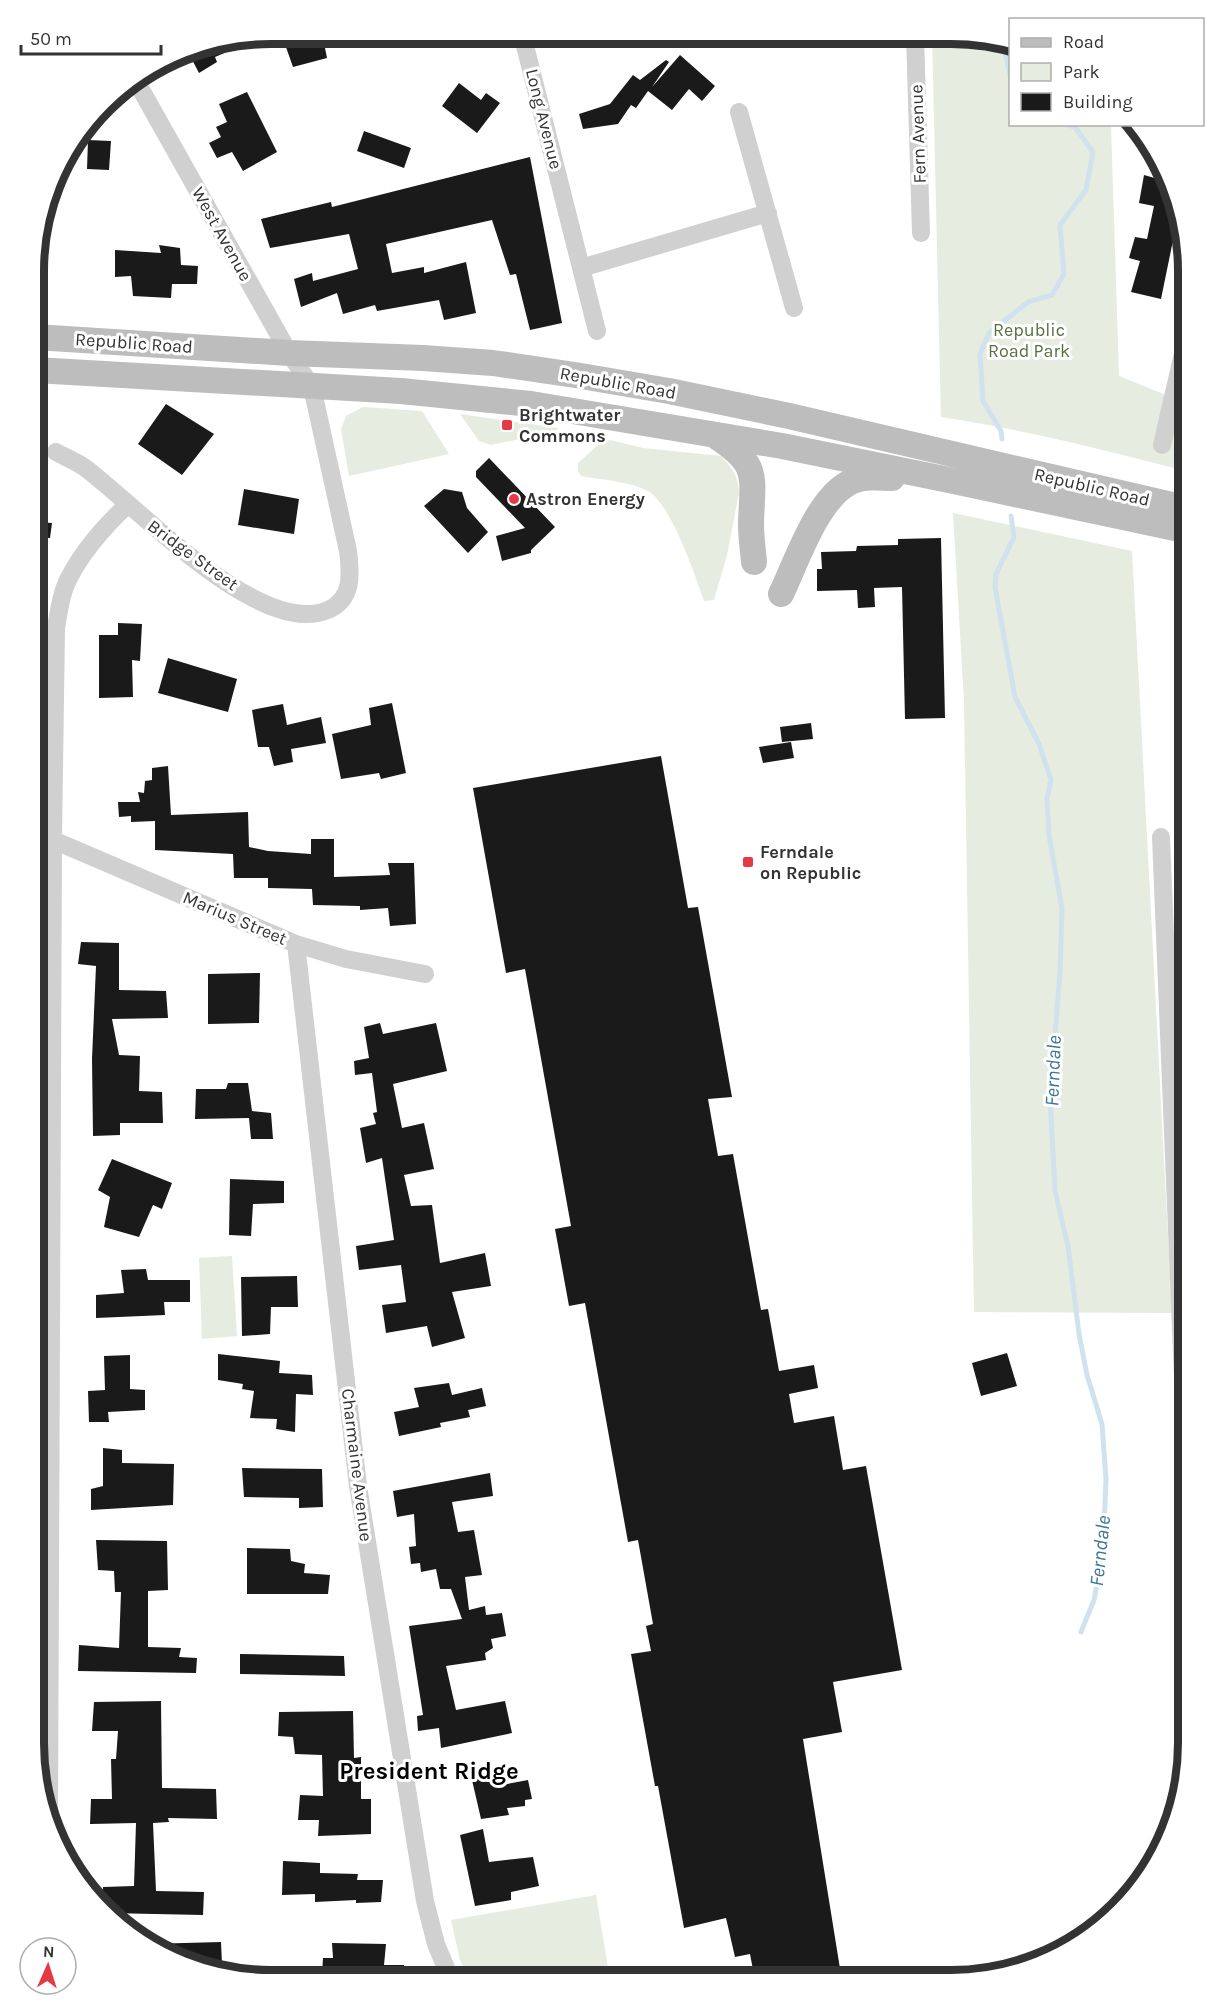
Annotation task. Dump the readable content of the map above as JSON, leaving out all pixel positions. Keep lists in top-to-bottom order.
{
  "streets": {
    "main road": ["Republic Road"],
    "street": [
      "Long Avenue",
      "Fern Avenue",
      "West Avenue",
      "Bridge Street",
      "Marius Street",
      "Charmaine Avenue"
    ]
  },
  "crossings": [
    ["West Avenue", "Republic Road"],
    ["West Avenue", "Bridge Street"],
    ["Republic Road", "Bridge Street"],
    ["Marius Street", "Charmaine Avenue"]
  ],
  "districts": ["President Ridge"],
  "water": ["Ferndale"],
  "parks": ["Republic Road Park"],
  "places": {
    "transit": ["Brightwater Commons", "Ferndale on Republic"],
    "other": ["Astron Energy"]
  },
  "legend": ["Road", "Park", "Building"],
  "scale_bar": "50 m",
  "north": "top"
}
